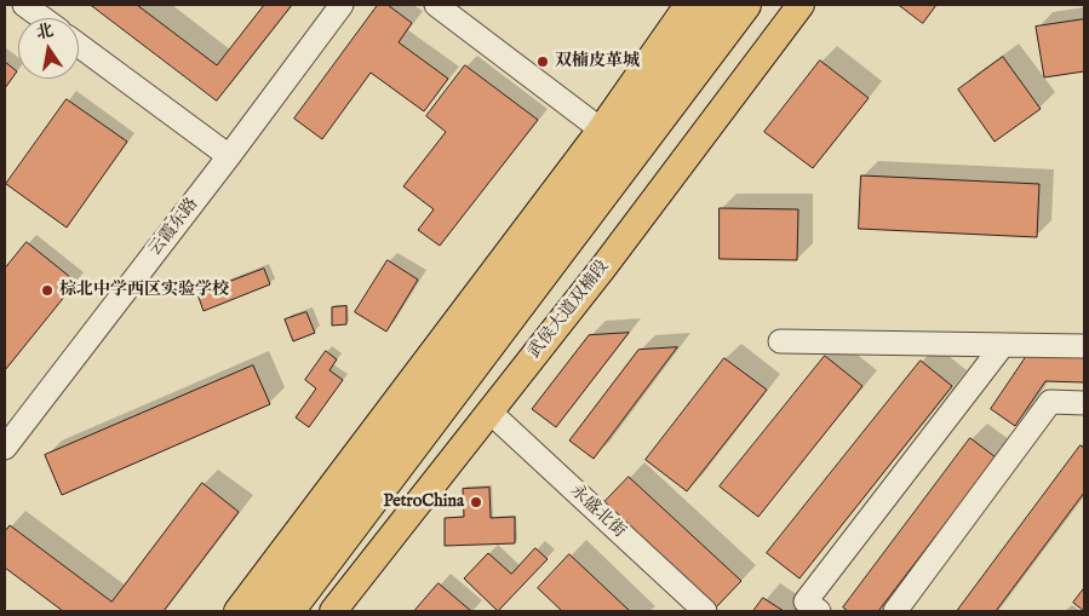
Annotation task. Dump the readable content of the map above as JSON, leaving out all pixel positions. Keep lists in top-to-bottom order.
{
  "streets": {
    "main road": ["武侯大道双楠段"],
    "street": ["云霞东路", "永盛北街"]
  },
  "crossings": [
    ["武侯大道双楠段", "永盛北街"]
  ],
  "places": ["双楠皮革城", "棕北中学西区实验学校", "PetroChina"],
  "north": "top"
}
